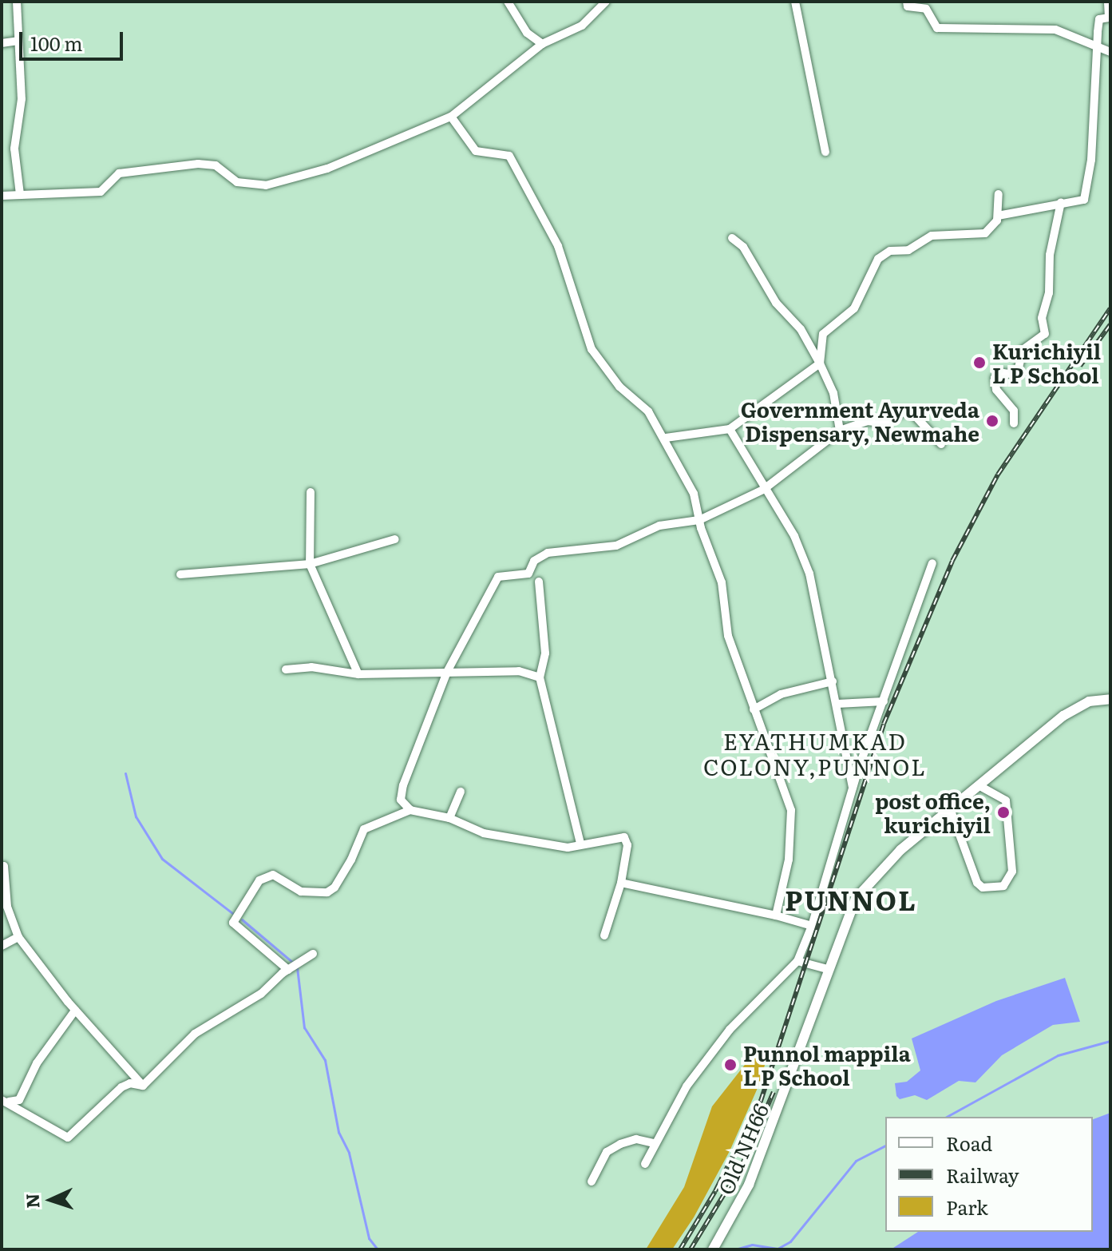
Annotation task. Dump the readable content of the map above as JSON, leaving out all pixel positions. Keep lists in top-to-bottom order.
{
  "streets": {
    "main road": ["Old NH66"]
  },
  "districts": ["EYATHUMKAD COLONY,PUNNOL", "PUNNOL"],
  "places": [
    "Kurichiyil L P School",
    "Government Ayurveda Dispensary, Newmahe",
    "post office, kurichiyil",
    "Punnol mappila L P School"
  ],
  "legend": ["Road", "Railway", "Park"],
  "scale_bar": "100 m",
  "north": "left"
}
